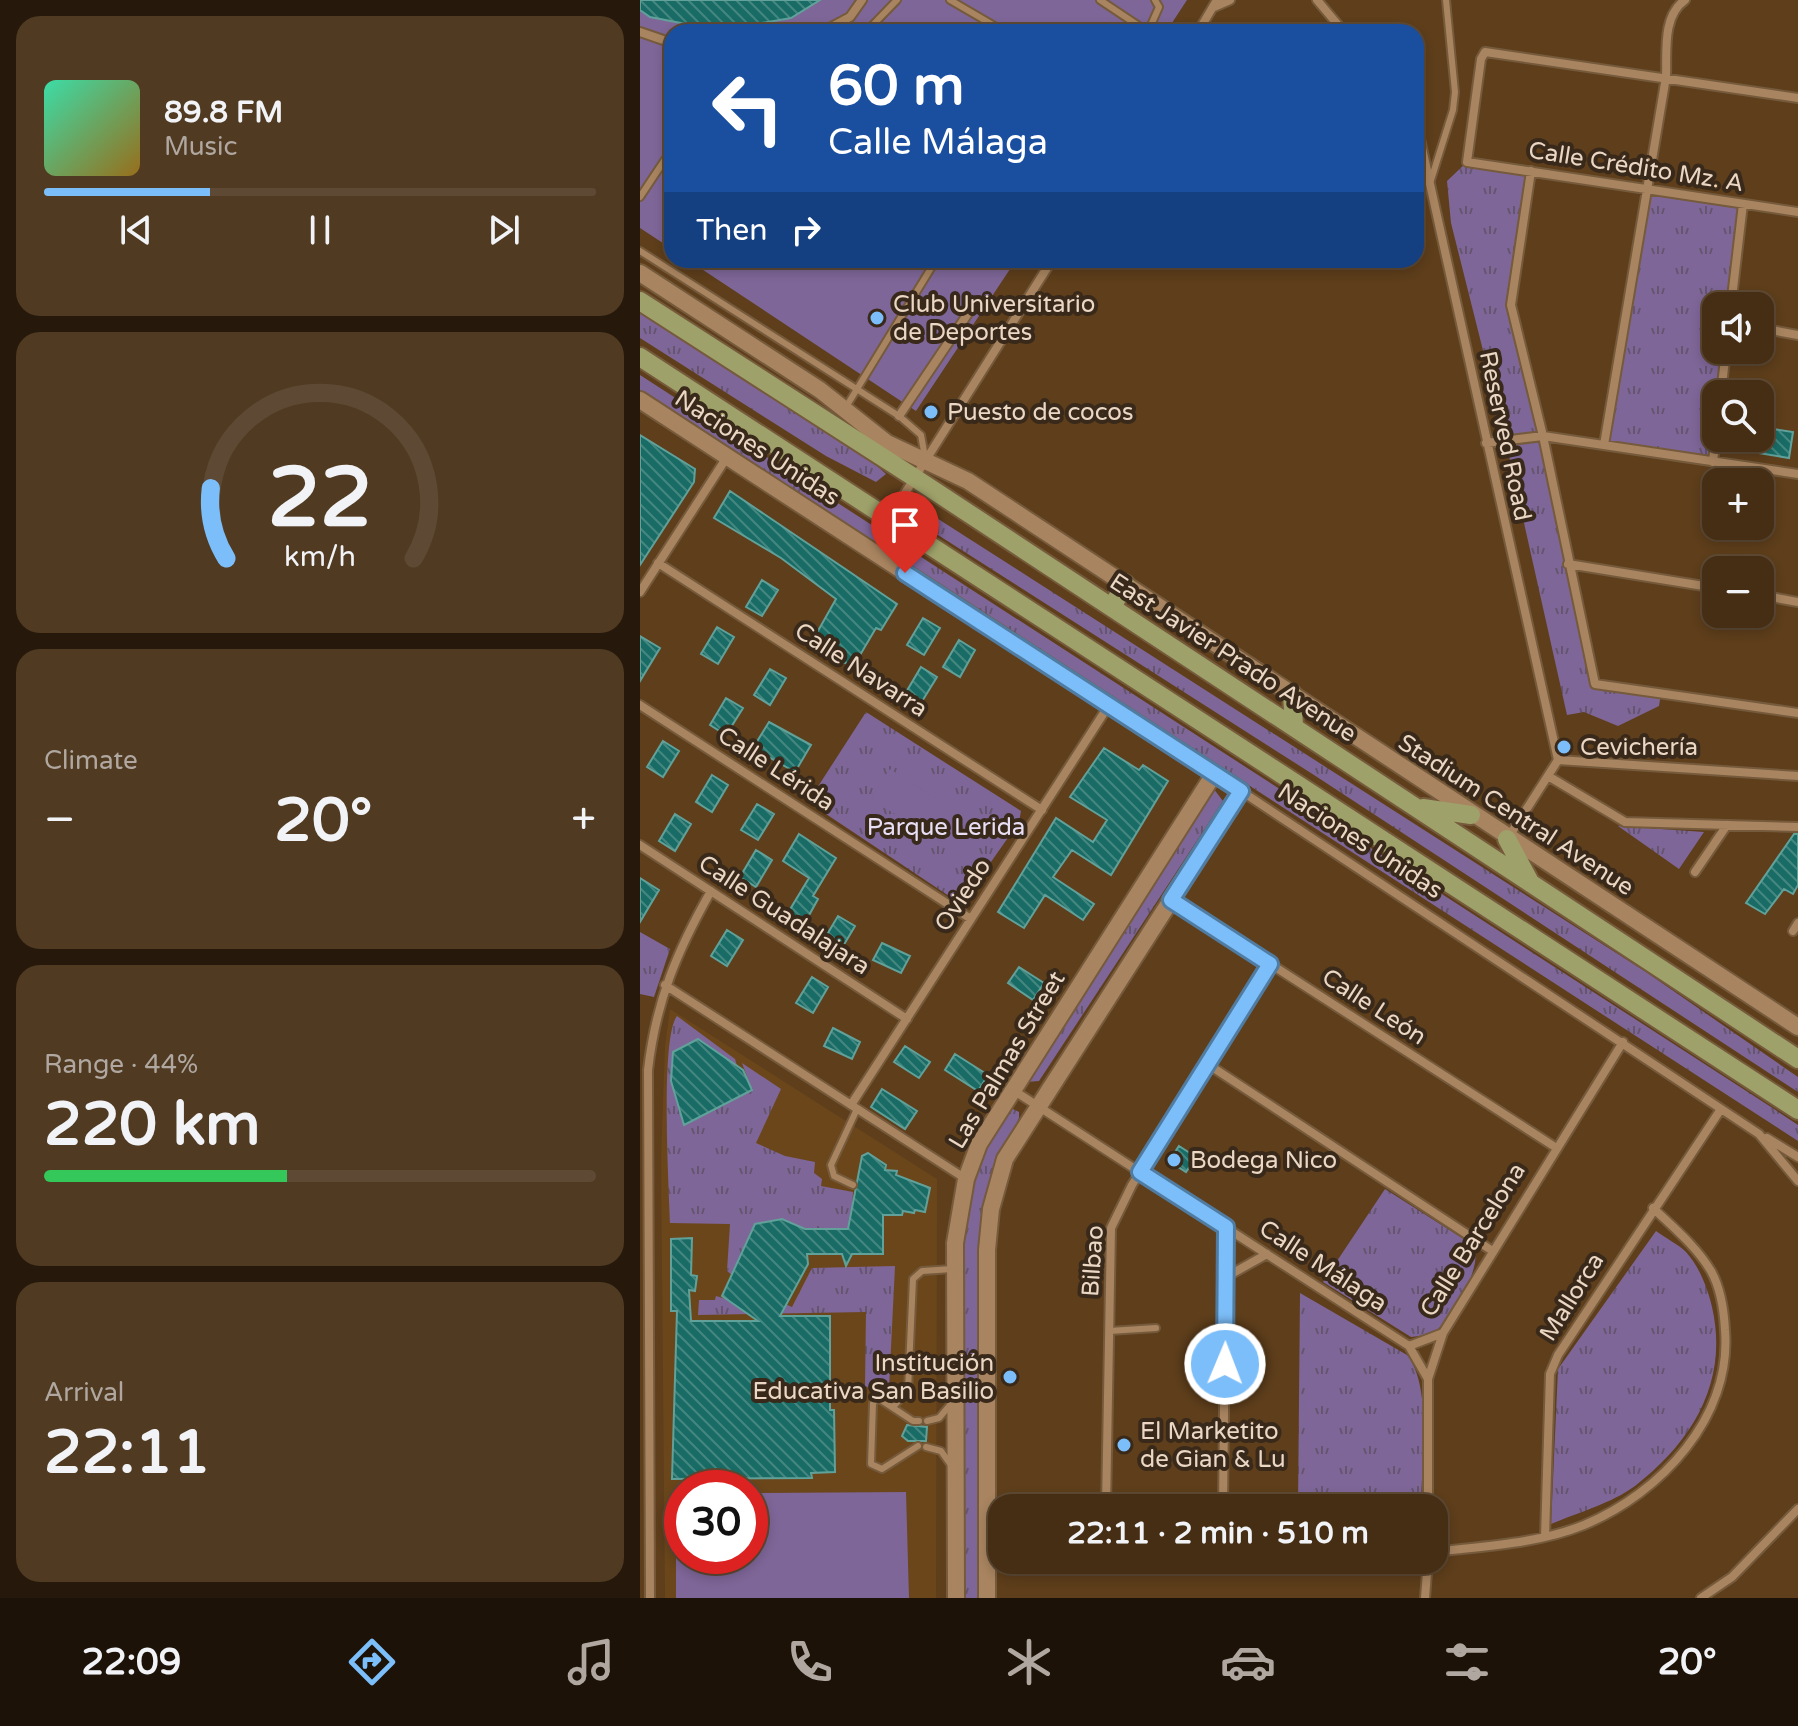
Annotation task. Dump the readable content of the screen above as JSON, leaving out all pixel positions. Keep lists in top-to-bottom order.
{
  "streets": {
    "main road": ["East Javier Prado Avenue"],
    "street": [
      "Calle Crédito Mz. A",
      "Reserved Road",
      "Naciones Unidas",
      "Calle Navarra",
      "Calle Lérida",
      "Stadium Central Avenue",
      "Oviedo",
      "Calle Guadalajara",
      "Calle León",
      "Las Palmas Street",
      "Calle Barcelona",
      "Bilbao",
      "Calle Málaga",
      "Mallorca"
    ]
  },
  "crossings": [
    ["Naciones Unidas", "Oviedo"],
    ["Naciones Unidas", "Las Palmas Street"],
    ["Naciones Unidas", "Calle Barcelona"],
    ["Naciones Unidas", "Mallorca"],
    ["Calle Navarra", "Oviedo"],
    ["Calle Lérida", "Oviedo"],
    ["Oviedo", "Calle Guadalajara"],
    ["Calle León", "Las Palmas Street"],
    ["Calle León", "Calle Barcelona"],
    ["Calle León", "Bilbao"],
    ["Las Palmas Street", "Calle Málaga"],
    ["Calle Barcelona", "Calle Málaga"],
    ["Bilbao", "Calle Málaga"]
  ],
  "parks": ["Parque Lerida"],
  "places": [
    "Club Universitario de Deportes",
    "Puesto de cocos",
    "Cevichería",
    "Bodega Nico",
    "Institución Educativa San Basilio",
    "El Marketito de Gian & Lu"
  ],
  "page": {
    "turn": ["60 m", "Calle Málaga"],
    "song": ["89.8 FM", "Music"],
    "then": "Then",
    "map_buttons": ["+", "−"],
    "tile": [
      "Climate",
      ["Range · 44%", "220 km"],
      ["Arrival", "22:11"]
    ],
    "heat": ["−", "20°", "+"],
    "limit": "30",
    "trip": "22:11 · 2 min · 510 m",
    "tabs": ["22:09", "20°"],
    "gauge": ["22", "km/h"]
  }
}
